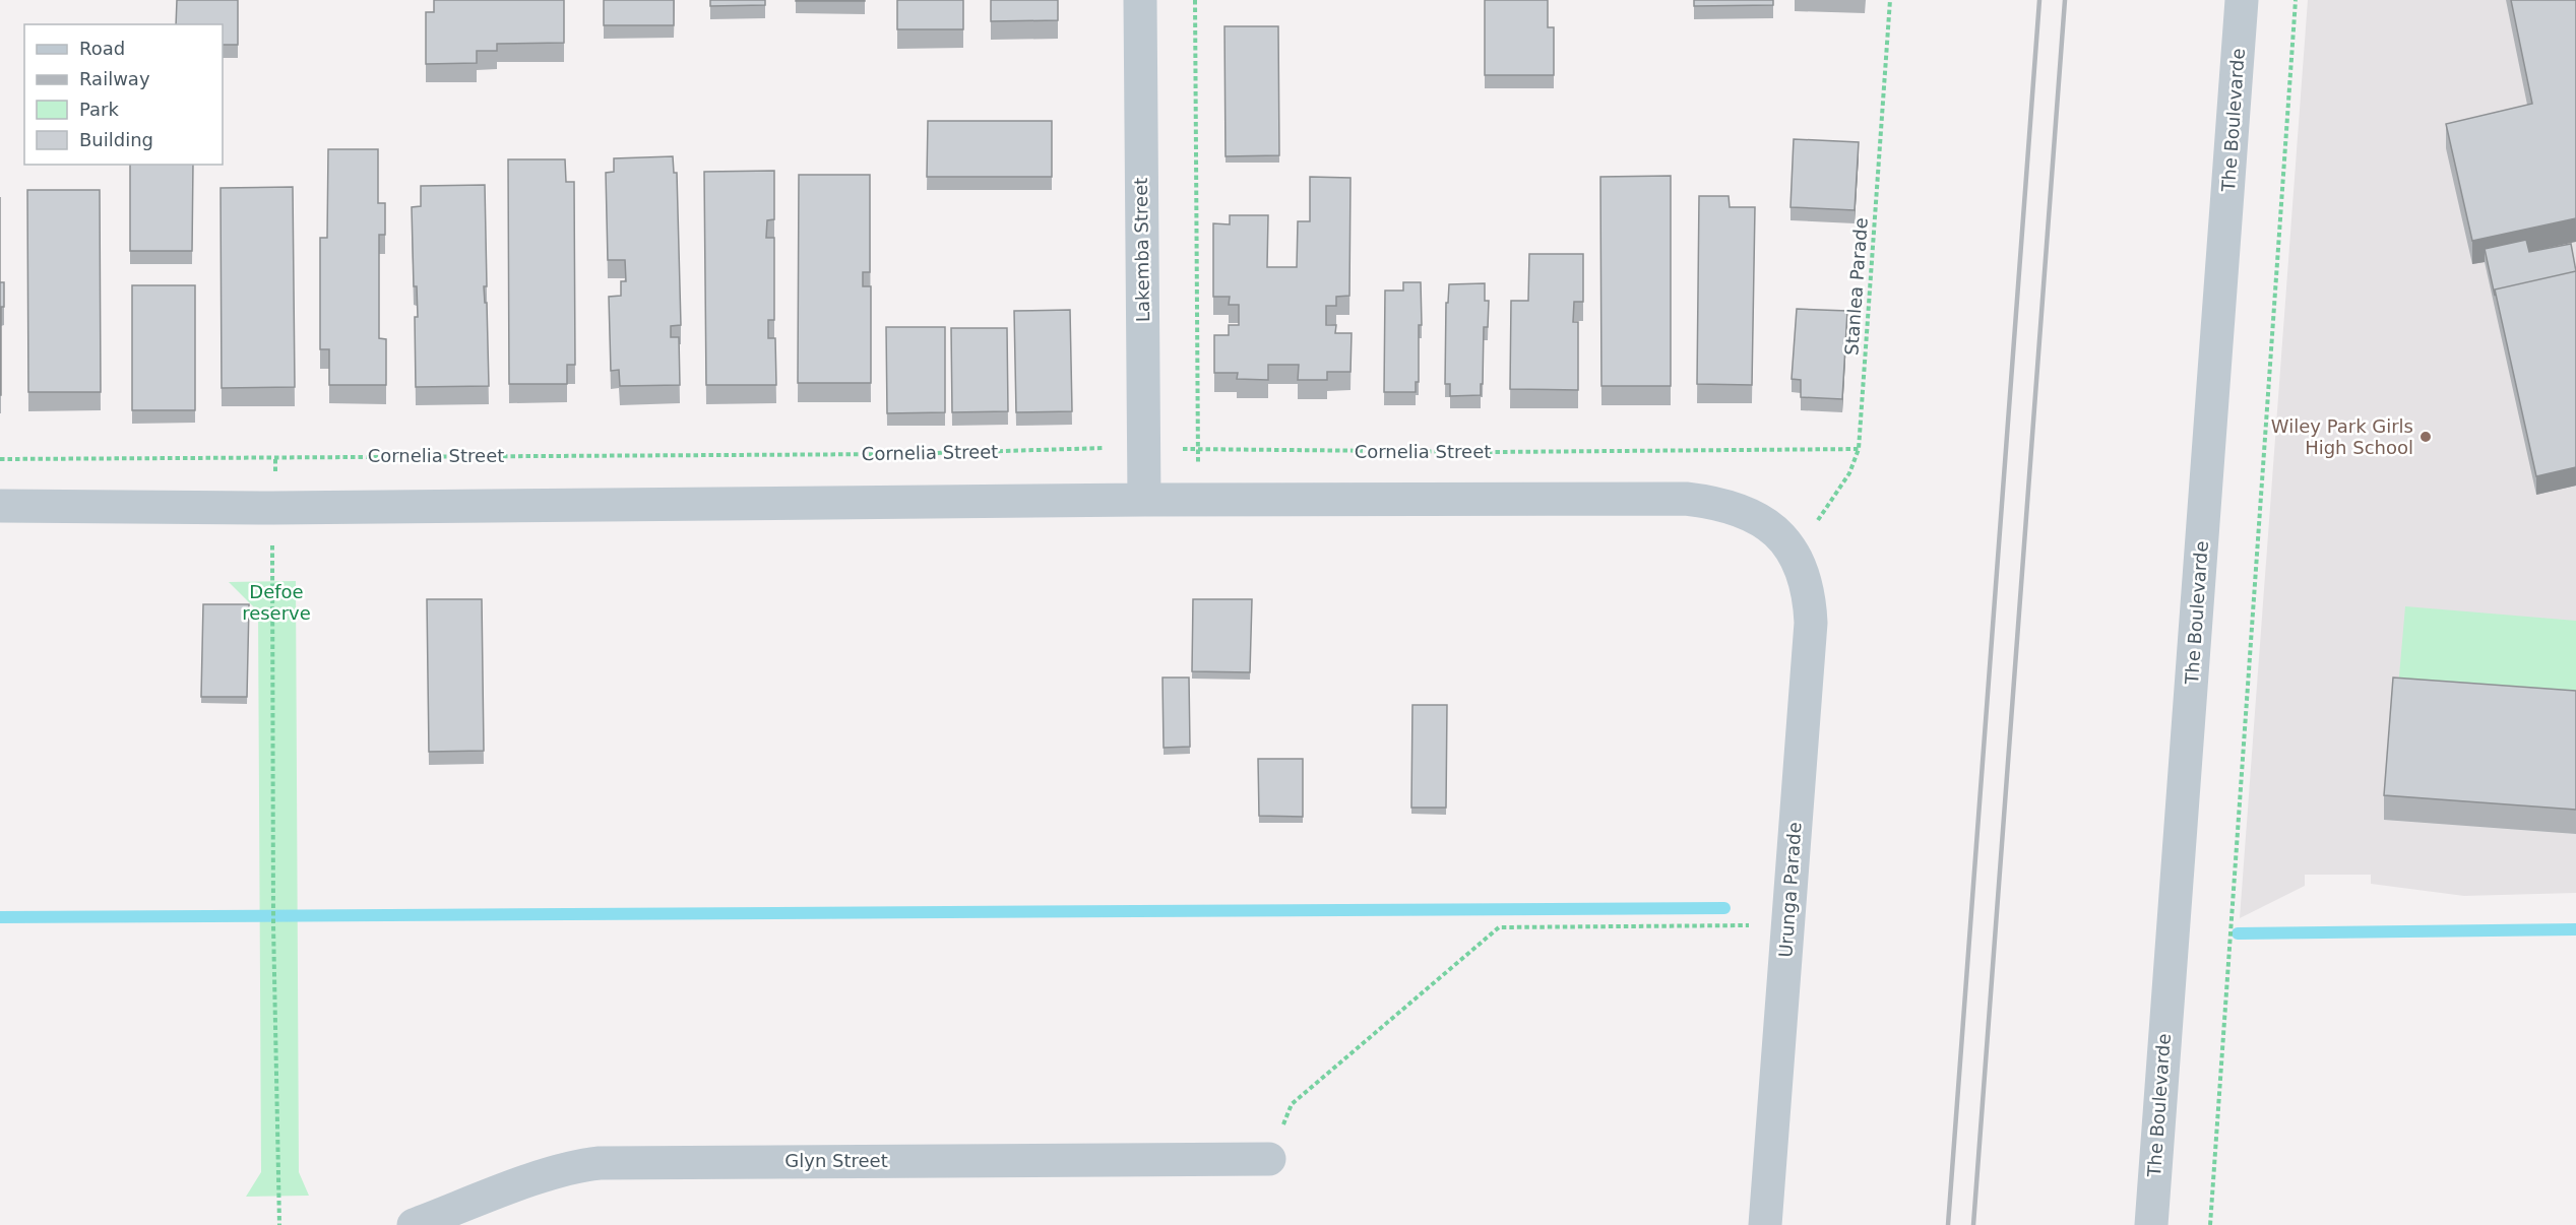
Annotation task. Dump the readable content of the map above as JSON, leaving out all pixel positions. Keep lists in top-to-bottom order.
{
  "streets": {
    "street": [
      "The Boulevarde",
      "Lakemba Street",
      "Urunga Parade",
      "Glyn Street"
    ],
    "path": ["Stanlea Parade", "Cornelia Street"]
  },
  "crossings": [
    ["Lakemba Street", "Cornelia Street"],
    ["Stanlea Parade", "Cornelia Street"],
    ["Stanlea Parade", "Urunga Parade"]
  ],
  "parks": ["Defoe reserve"],
  "places": ["Wiley Park Girls High School"],
  "legend": [
    "Road",
    "Railway",
    "Park",
    "Building"
  ]
}
